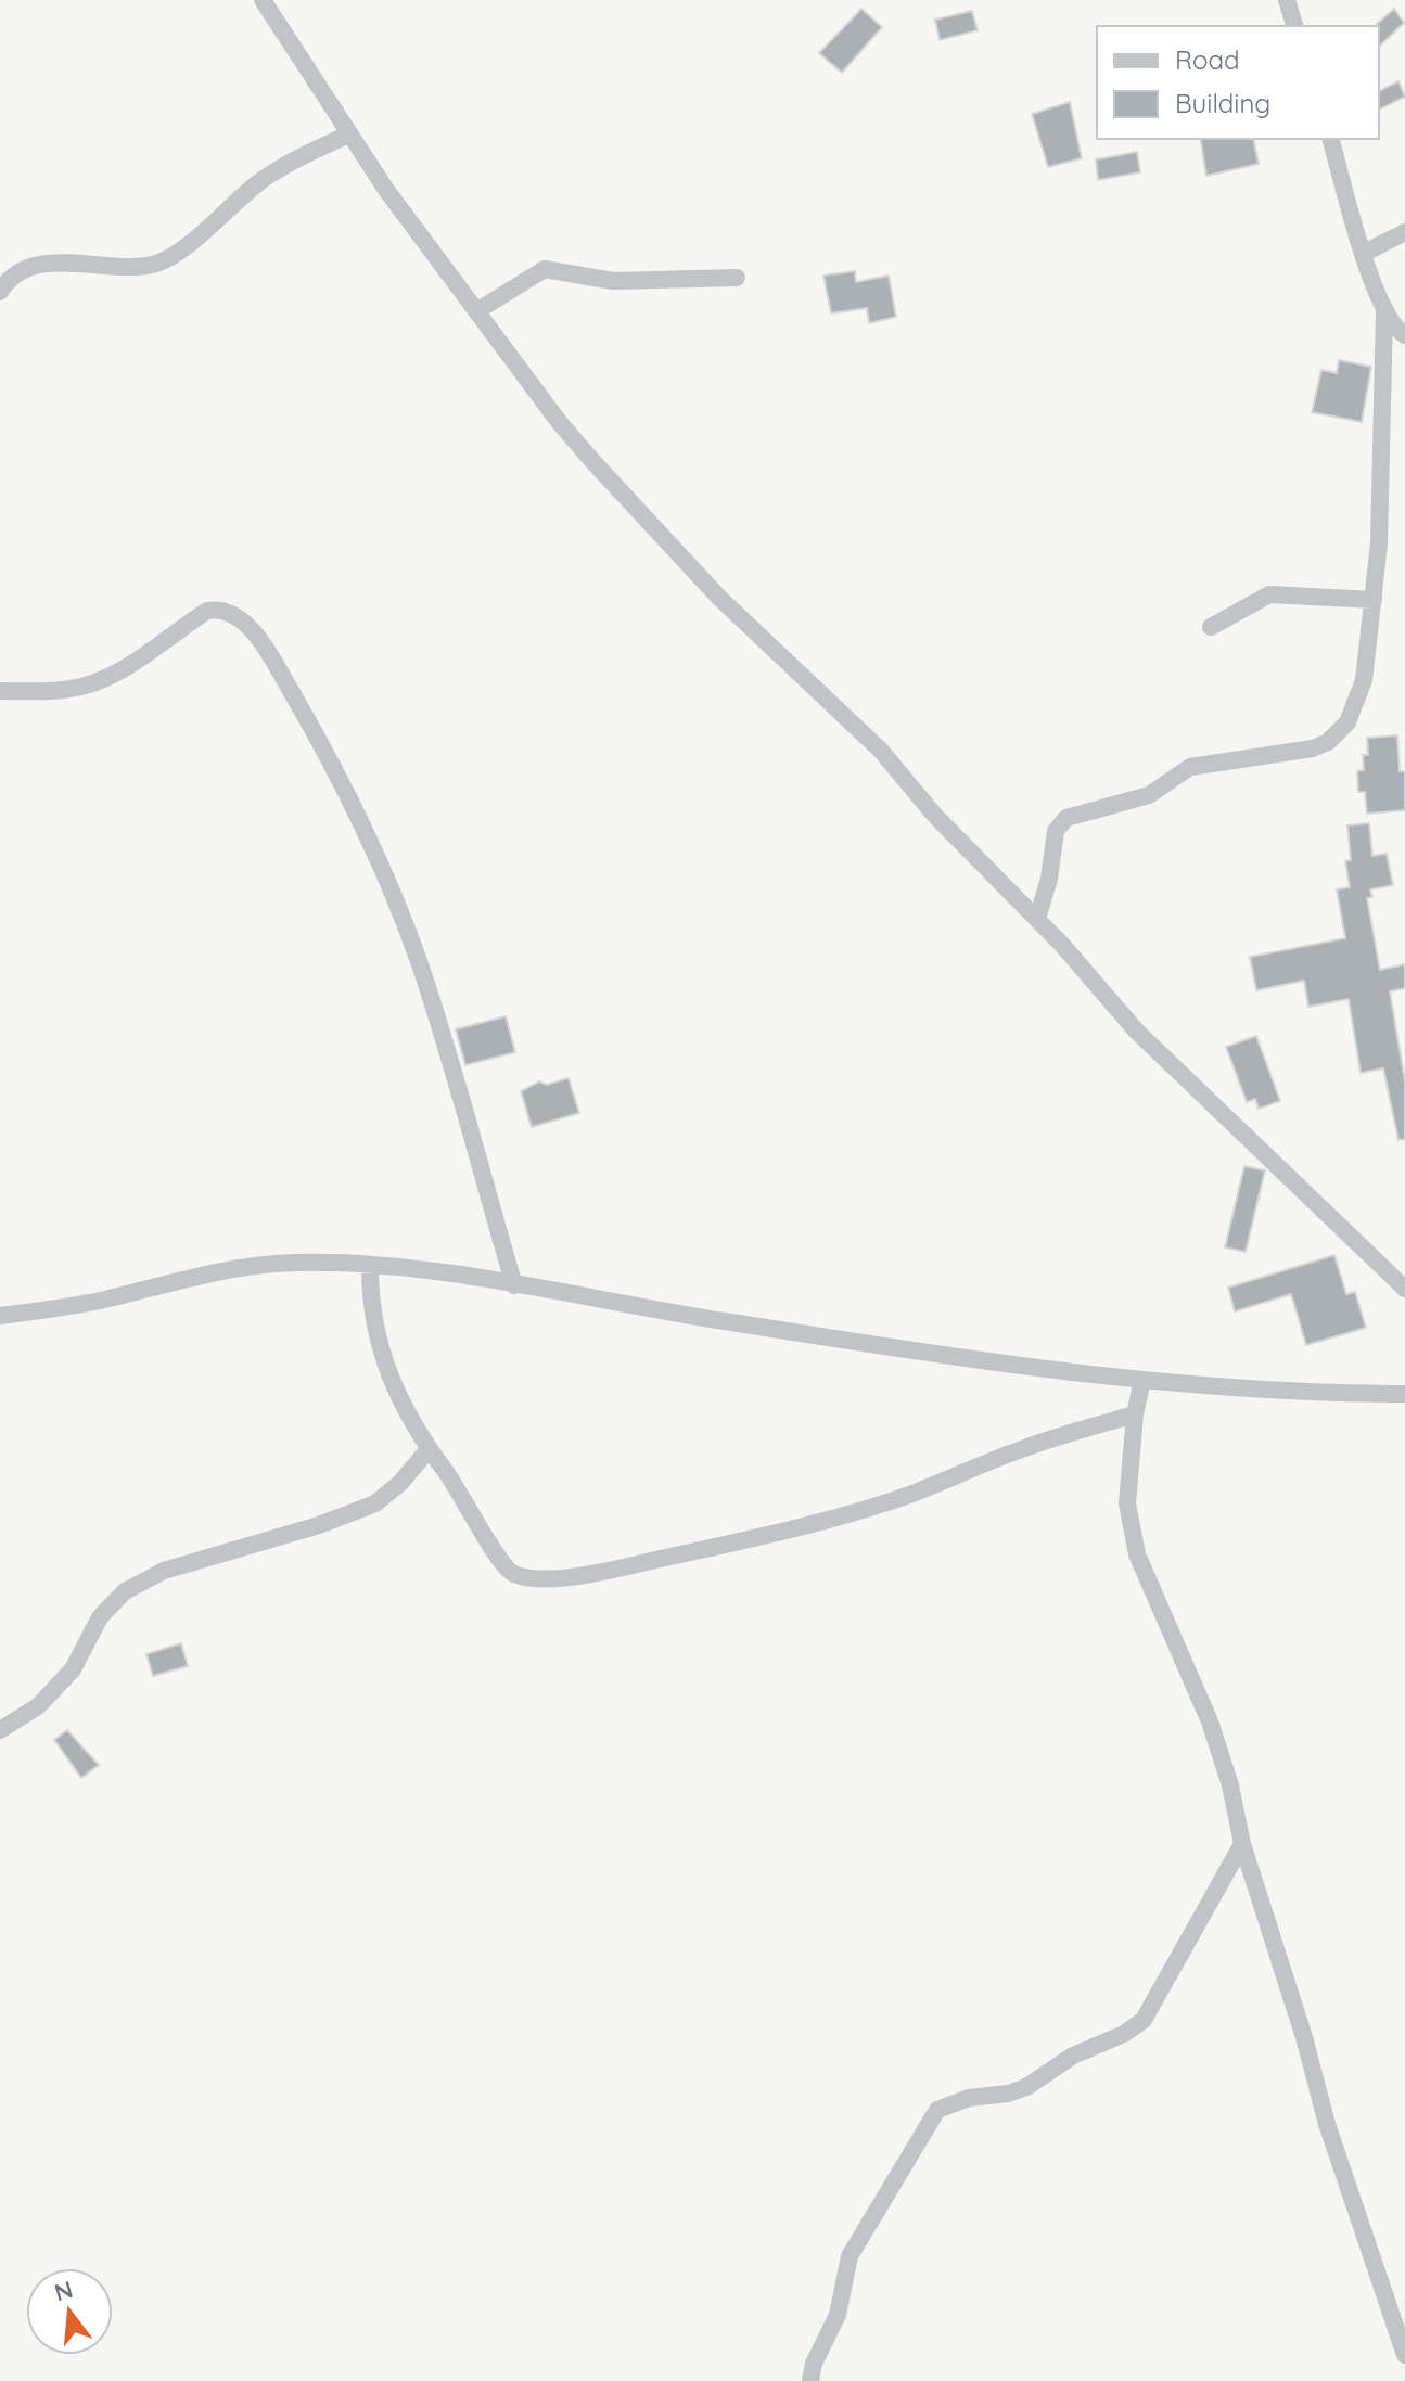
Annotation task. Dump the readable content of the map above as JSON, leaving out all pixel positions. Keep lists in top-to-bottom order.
{
  "legend": ["Road", "Building"],
  "north": "top"
}
